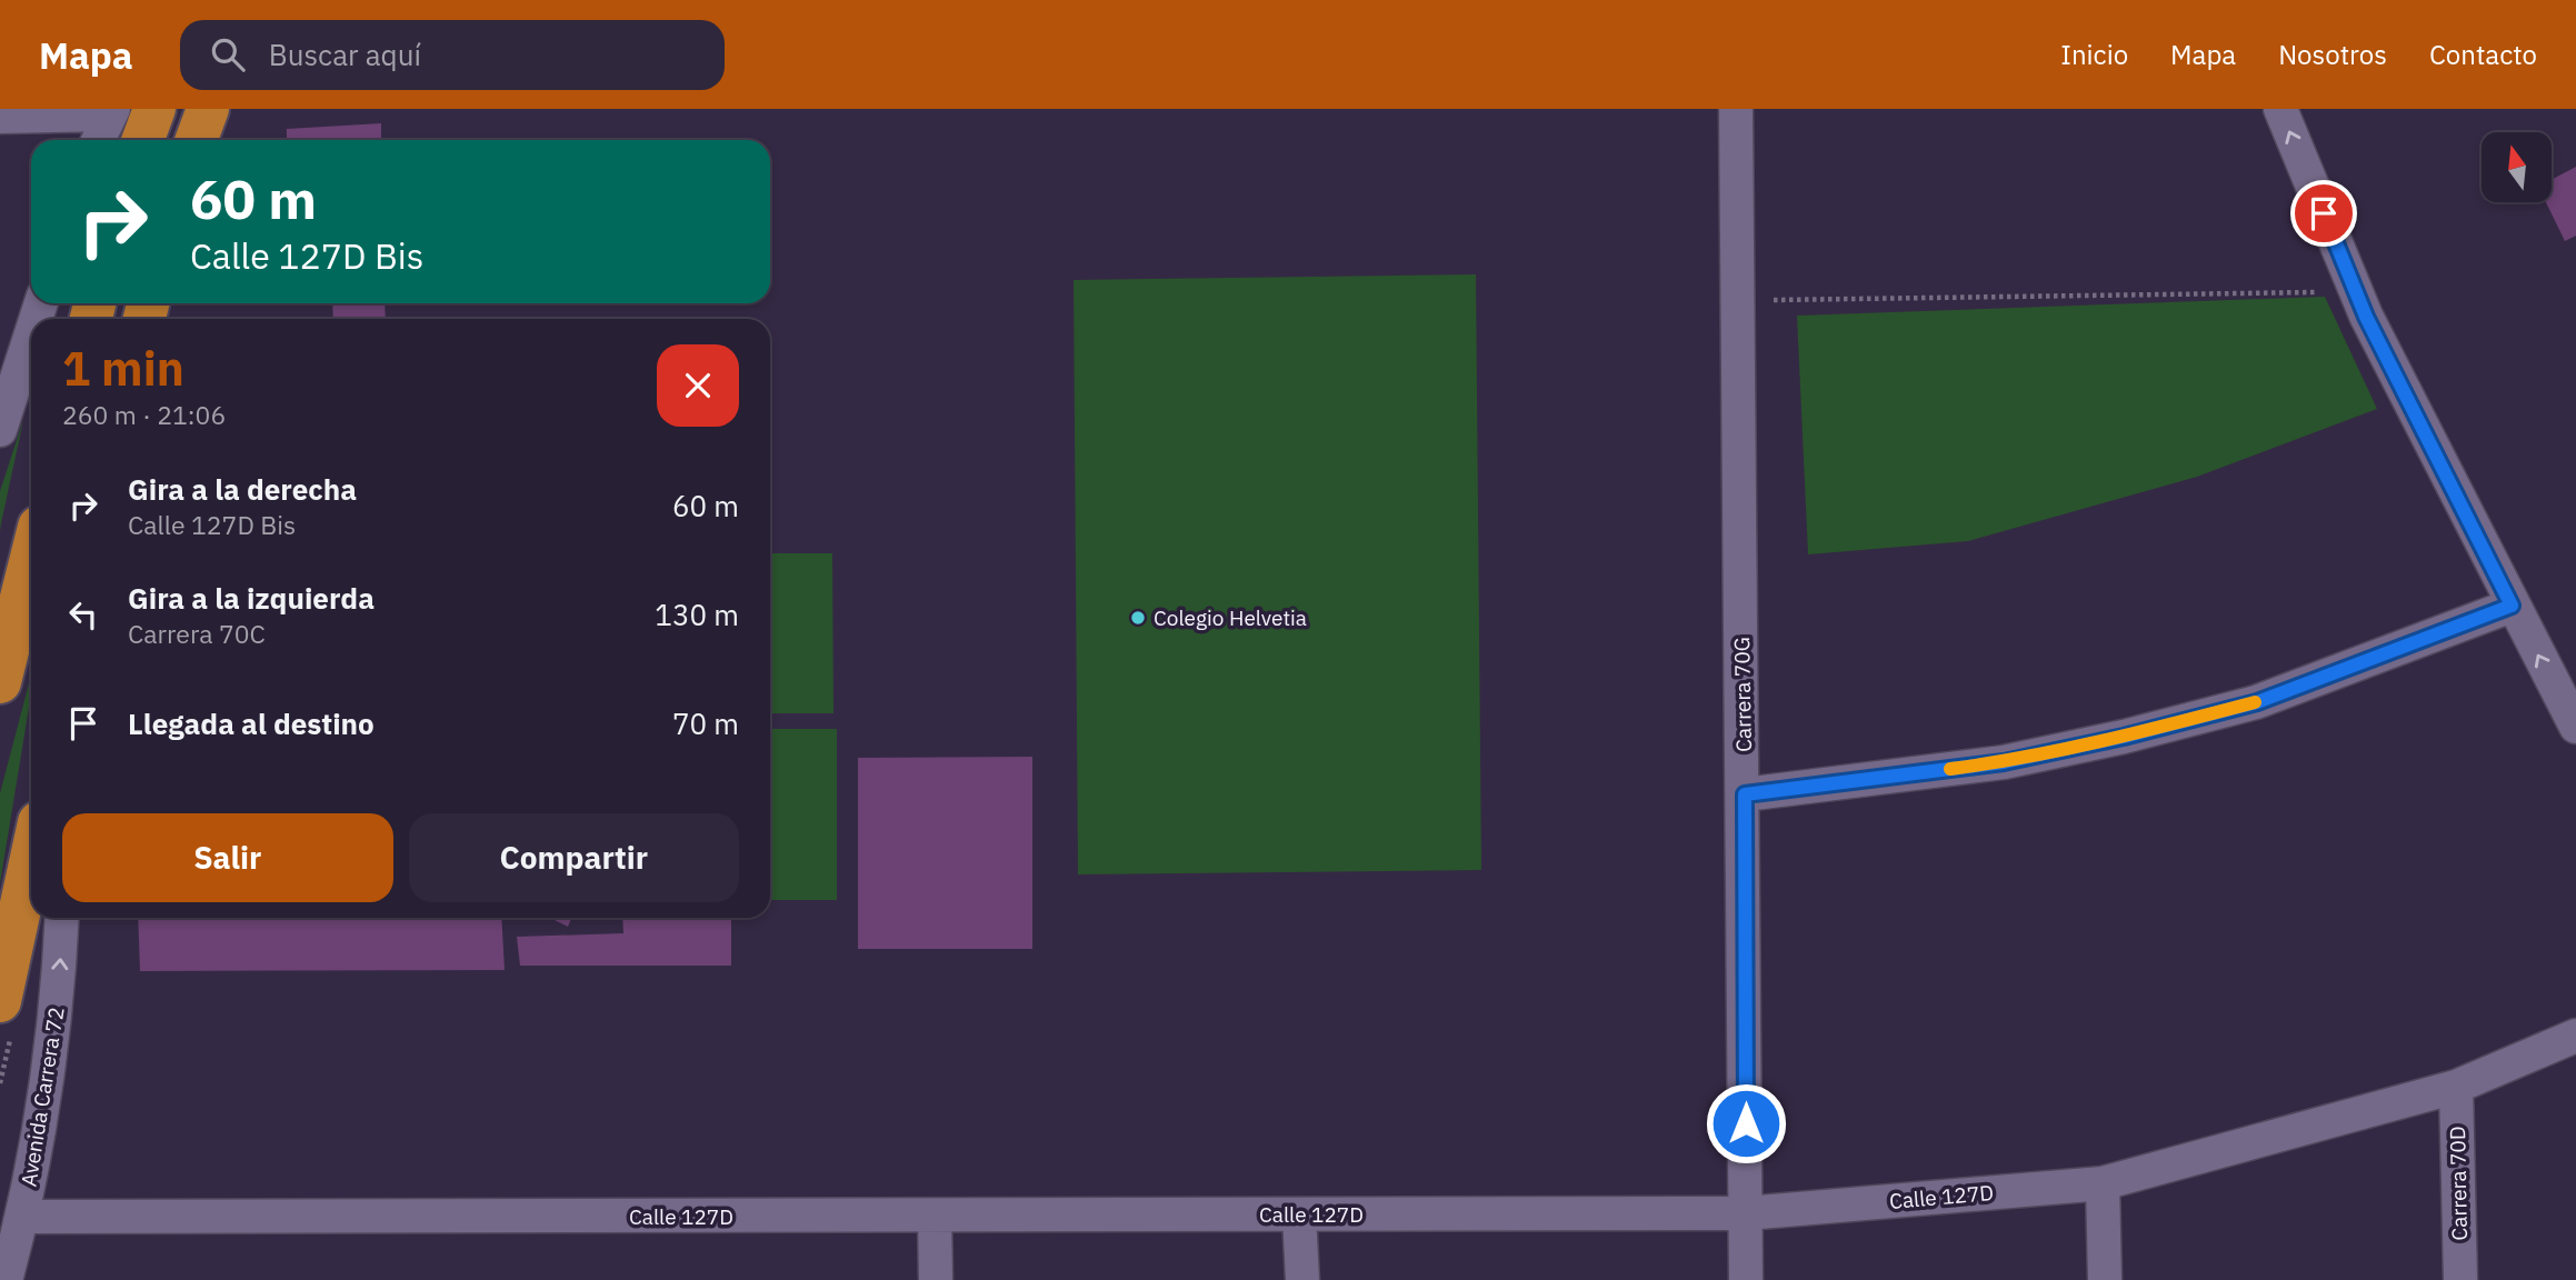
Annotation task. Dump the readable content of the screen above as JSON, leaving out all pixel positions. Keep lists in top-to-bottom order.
{
  "streets": {
    "street": [
      "Carrera 70G",
      "Avenida Carrera 72",
      "Carrera 70D",
      "Calle 127D"
    ]
  },
  "crossings": [
    ["Carrera 70G", "Calle 127D"],
    ["Avenida Carrera 72", "Calle 127D"],
    ["Carrera 70D", "Calle 127D"]
  ],
  "one_way": ["Avenida Carrera 72"],
  "places": ["Colegio Helvetia"],
  "north": "top",
  "page": {
    "header": "Mapa",
    "search": "Buscar aquí",
    "nav": [
      "Inicio",
      "Mapa",
      "Nosotros",
      "Contacto"
    ],
    "turn": ["60 m", "Calle 127D Bis"],
    "heading": ["1 min", "260 m · 21:06"],
    "list": [
      {
        "name": "Gira a la derecha",
        "note": "Calle 127D Bis",
        "value": "60 m"
      },
      {
        "name": "Gira a la izquierda",
        "note": "Carrera 70C",
        "value": "130 m"
      },
      {
        "name": "Llegada al destino",
        "value": "70 m"
      }
    ],
    "buttons": ["Salir", "Compartir"]
  }
}
